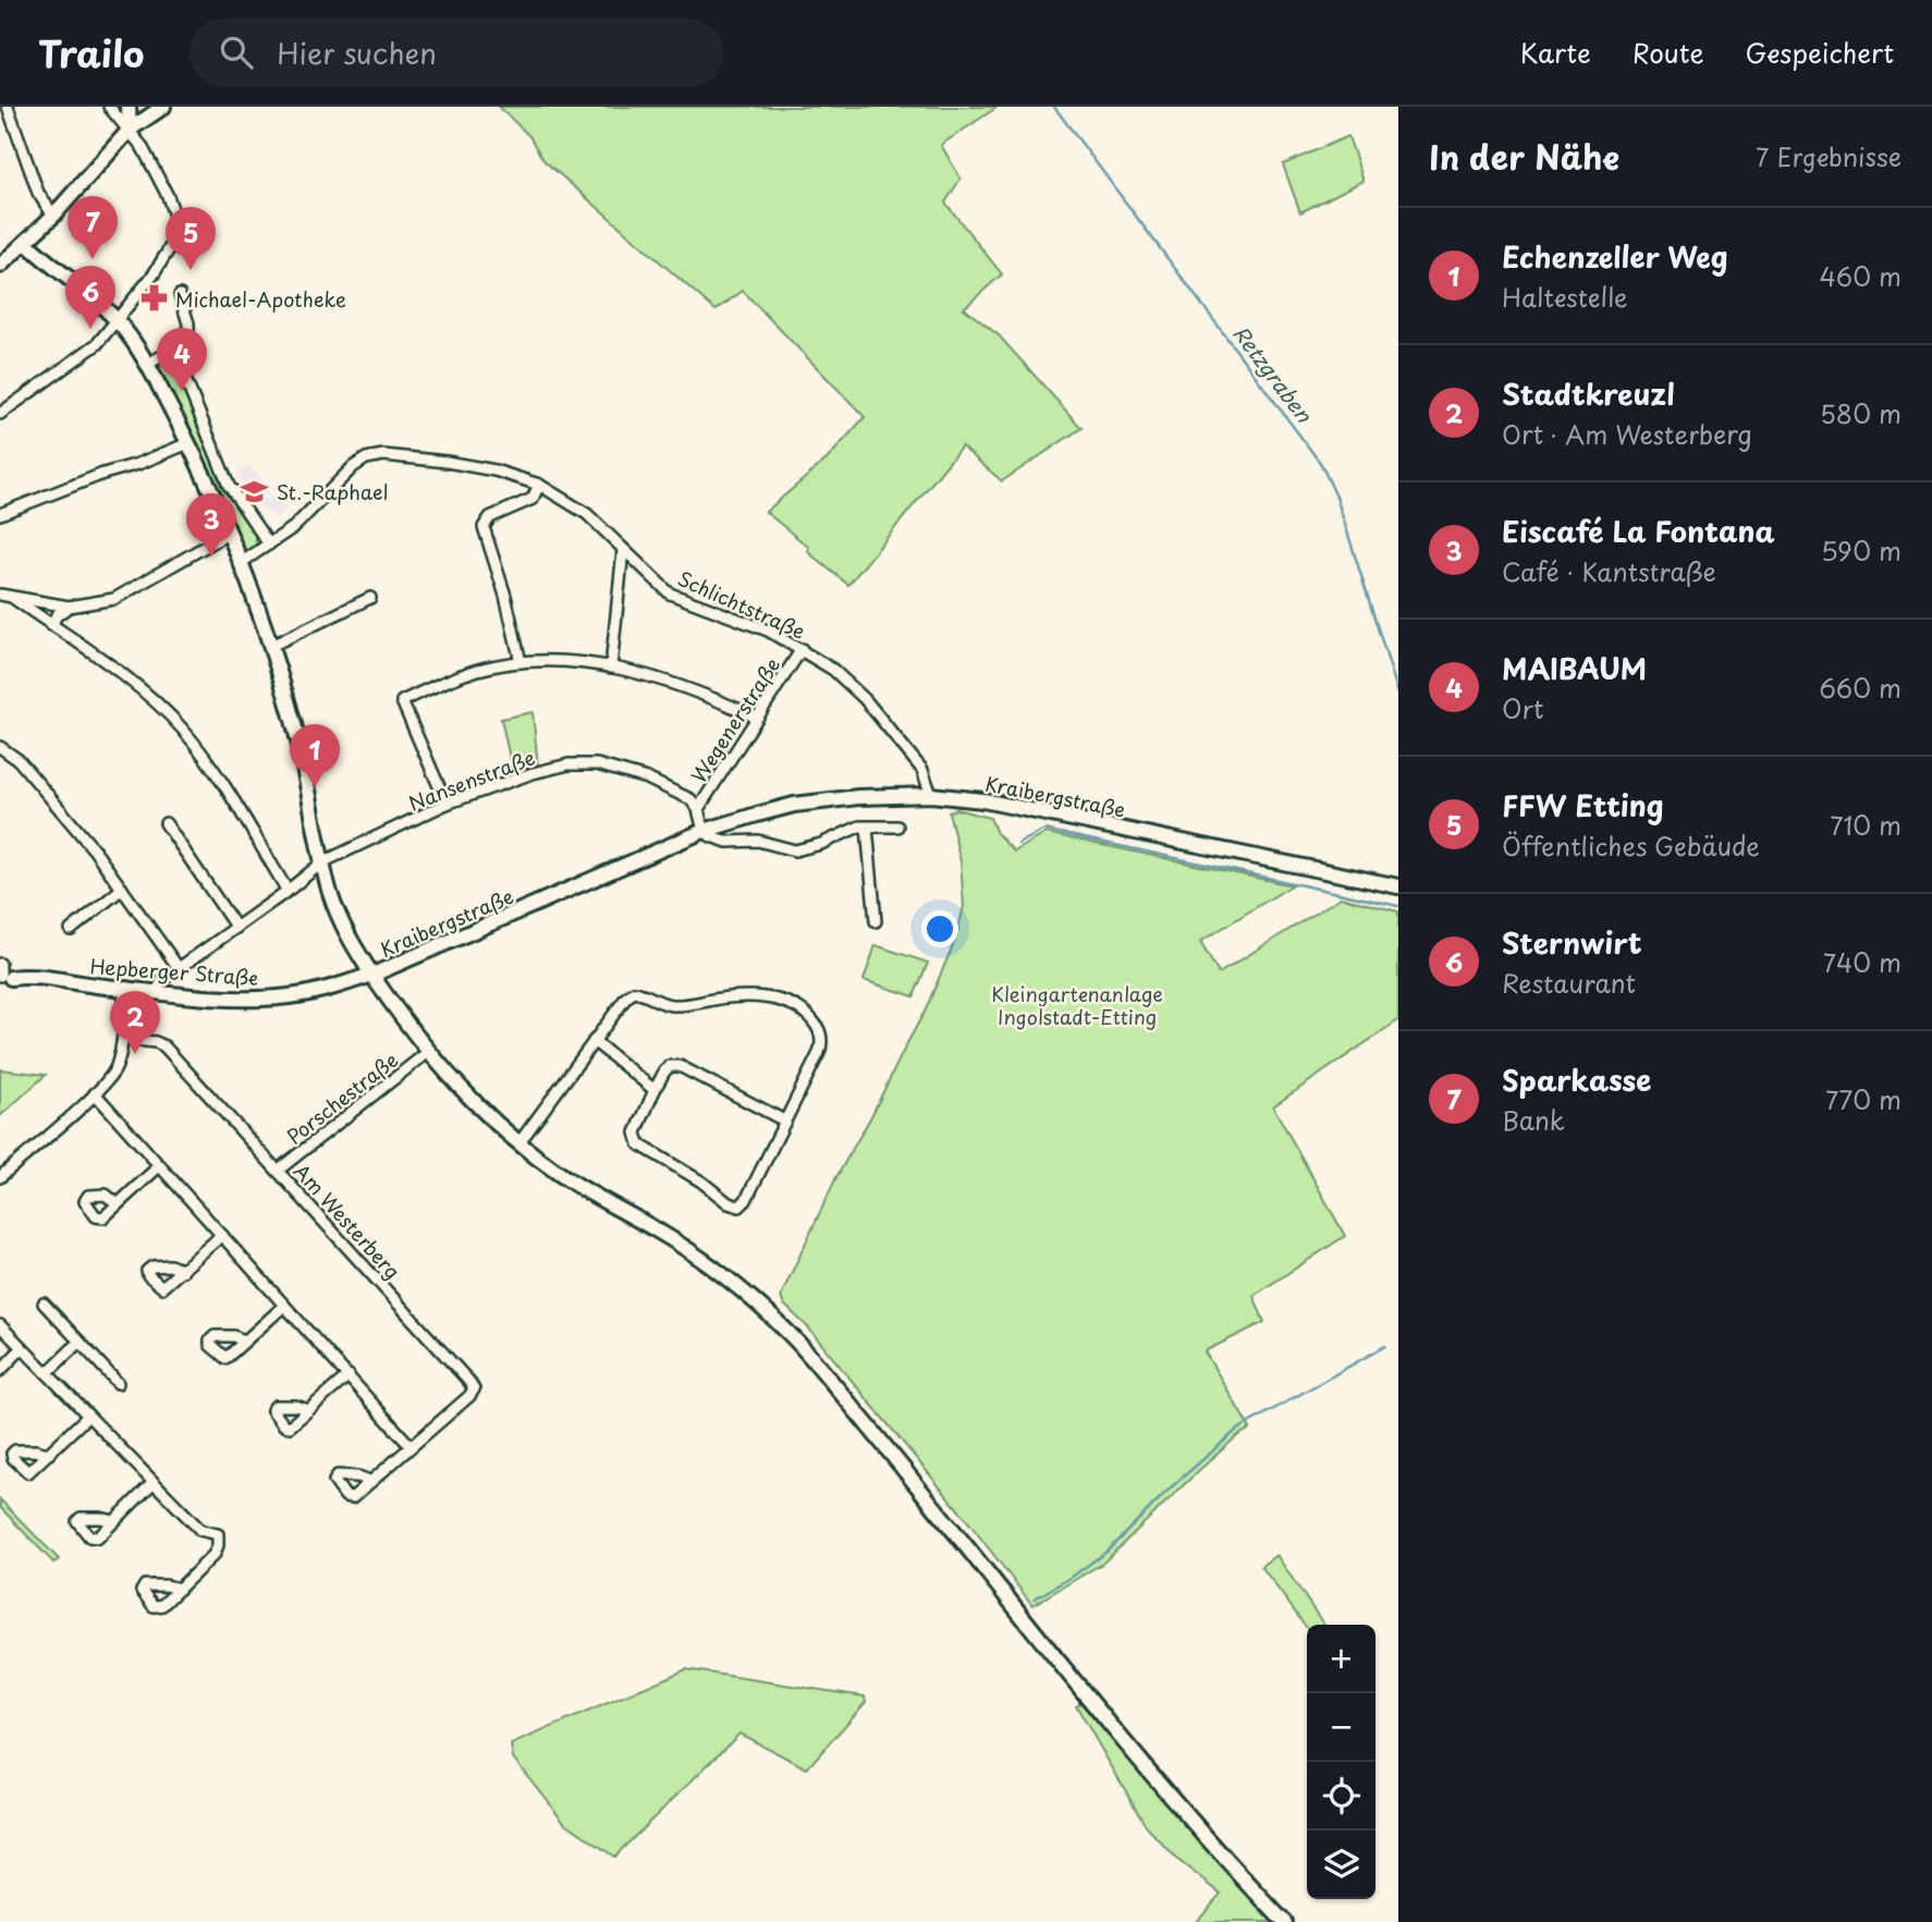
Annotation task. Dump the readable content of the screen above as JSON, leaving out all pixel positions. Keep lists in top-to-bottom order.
{
  "streets": {
    "street": [
      "Schlichtstraße",
      "Wegenerstraße",
      "Nansenstraße",
      "Kraibergstraße",
      "Hepberger Straße",
      "Porschestraße",
      "Am Westerberg"
    ]
  },
  "crossings": [
    ["Schlichtstraße", "Wegenerstraße"],
    ["Schlichtstraße", "Kraibergstraße"],
    ["Wegenerstraße", "Nansenstraße"],
    ["Nansenstraße", "Hepberger Straße"],
    ["Kraibergstraße", "Hepberger Straße"],
    ["Porschestraße", "Am Westerberg"]
  ],
  "water": ["Retzgraben"],
  "parks": ["Kleingartenanlage Ingolstadt-Etting"],
  "places": {
    "pharmacy": ["Michael-Apotheke"],
    "school or university": ["St.-Raphael"]
  },
  "page": {
    "header": "Trailo",
    "search": "Hier suchen",
    "nav": ["Karte", "Route", "Gespeichert"],
    "heading": ["In der Nähe", "7 Ergebnisse"],
    "pins": [
      "7",
      "5",
      "6",
      "4",
      "3",
      "1",
      "2"
    ],
    "list": [
      {
        "mark": "1",
        "name": "Echenzeller Weg",
        "note": "Haltestelle",
        "value": "460 m"
      },
      {
        "mark": "2",
        "name": "Stadtkreuzl",
        "note": "Ort · Am Westerberg",
        "value": "580 m"
      },
      {
        "mark": "3",
        "name": "Eiscafé La Fontana",
        "note": "Café · Kantstraße",
        "value": "590 m"
      },
      {
        "mark": "4",
        "name": "MAIBAUM",
        "note": "Ort",
        "value": "660 m"
      },
      {
        "mark": "5",
        "name": "FFW Etting",
        "note": "Öffentliches Gebäude",
        "value": "710 m"
      },
      {
        "mark": "6",
        "name": "Sternwirt",
        "note": "Restaurant",
        "value": "740 m"
      },
      {
        "mark": "7",
        "name": "Sparkasse",
        "note": "Bank",
        "value": "770 m"
      }
    ],
    "map_buttons": ["+", "−"]
  }
}
